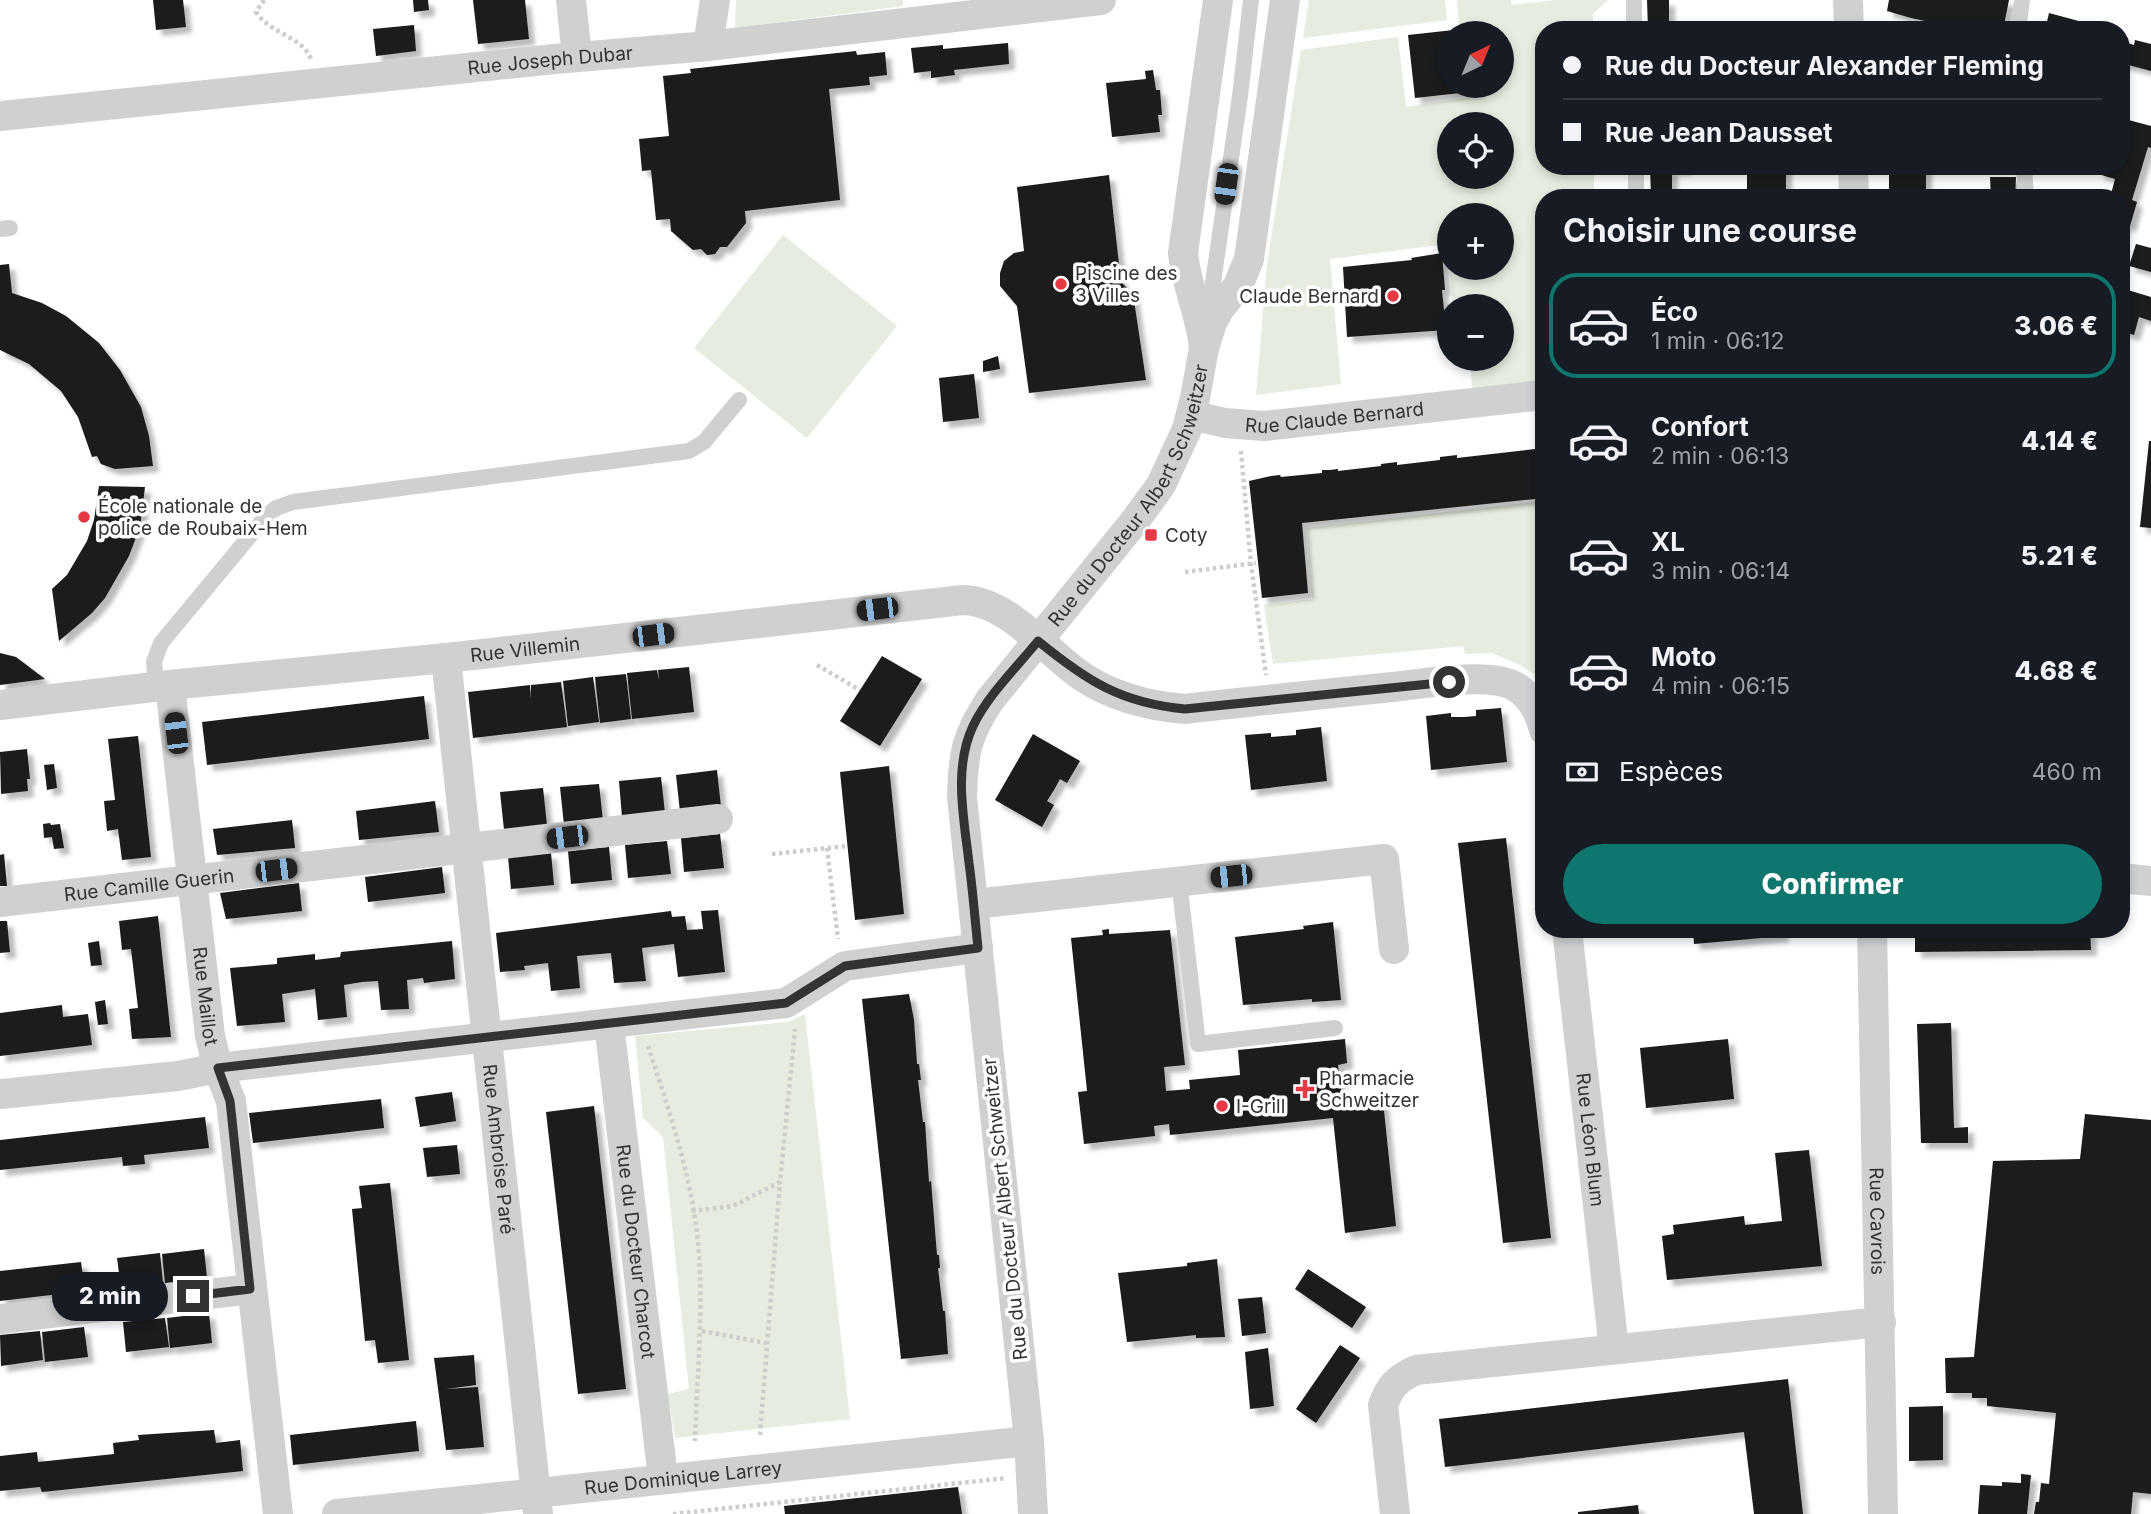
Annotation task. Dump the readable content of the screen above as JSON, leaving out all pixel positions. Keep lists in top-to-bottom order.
{
  "streets": {
    "street": [
      "Rue Joseph Dubar",
      "Rue Claude Bernard",
      "Rue du Docteur Albert Schweitzer",
      "Rue Villemin",
      "Rue Camille Guerin",
      "Rue Maillot",
      "Rue Léon Blum",
      "Rue Ambroise Paré",
      "Rue Cavrois",
      "Rue du Docteur Charcot",
      "Rue Dominique Larrey"
    ]
  },
  "crossings": [
    ["Rue Claude Bernard", "Rue du Docteur Albert Schweitzer"],
    ["Rue du Docteur Albert Schweitzer", "Rue Villemin"],
    ["Rue du Docteur Albert Schweitzer", "Rue Dominique Larrey"],
    ["Rue Villemin", "Rue Maillot"],
    ["Rue Villemin", "Rue Ambroise Paré"],
    ["Rue Camille Guerin", "Rue Maillot"],
    ["Rue Camille Guerin", "Rue Ambroise Paré"],
    ["Rue Ambroise Paré", "Rue Dominique Larrey"],
    ["Rue du Docteur Charcot", "Rue Dominique Larrey"]
  ],
  "places": {
    "other": [
      "Piscine des 3 Villes",
      "Claude Bernard",
      "École nationale de police de Roubaix-Hem",
      "I-Grill"
    ],
    "transit": ["Coty"],
    "health": ["Pharmacie Schweitzer"]
  },
  "north": "top right",
  "page": {
    "map_buttons": ["+", "−"],
    "banner": ["Rue du Docteur Alexander Fleming", "Rue Jean Dausset"],
    "heading": "Choisir une course",
    "list": [
      {
        "name": "Éco",
        "note": "1 min · 06:12",
        "value": "3.06 €"
      },
      {
        "name": "Confort",
        "note": "2 min · 06:13",
        "value": "4.14 €"
      },
      {
        "name": "XL",
        "note": "3 min · 06:14",
        "value": "5.21 €"
      },
      {
        "name": "Moto",
        "note": "4 min · 06:15",
        "value": "4.68 €"
      }
    ],
    "pay": ["Espèces", "460 m"],
    "buttons": "Confirmer",
    "bubble": "2 min"
  }
}
